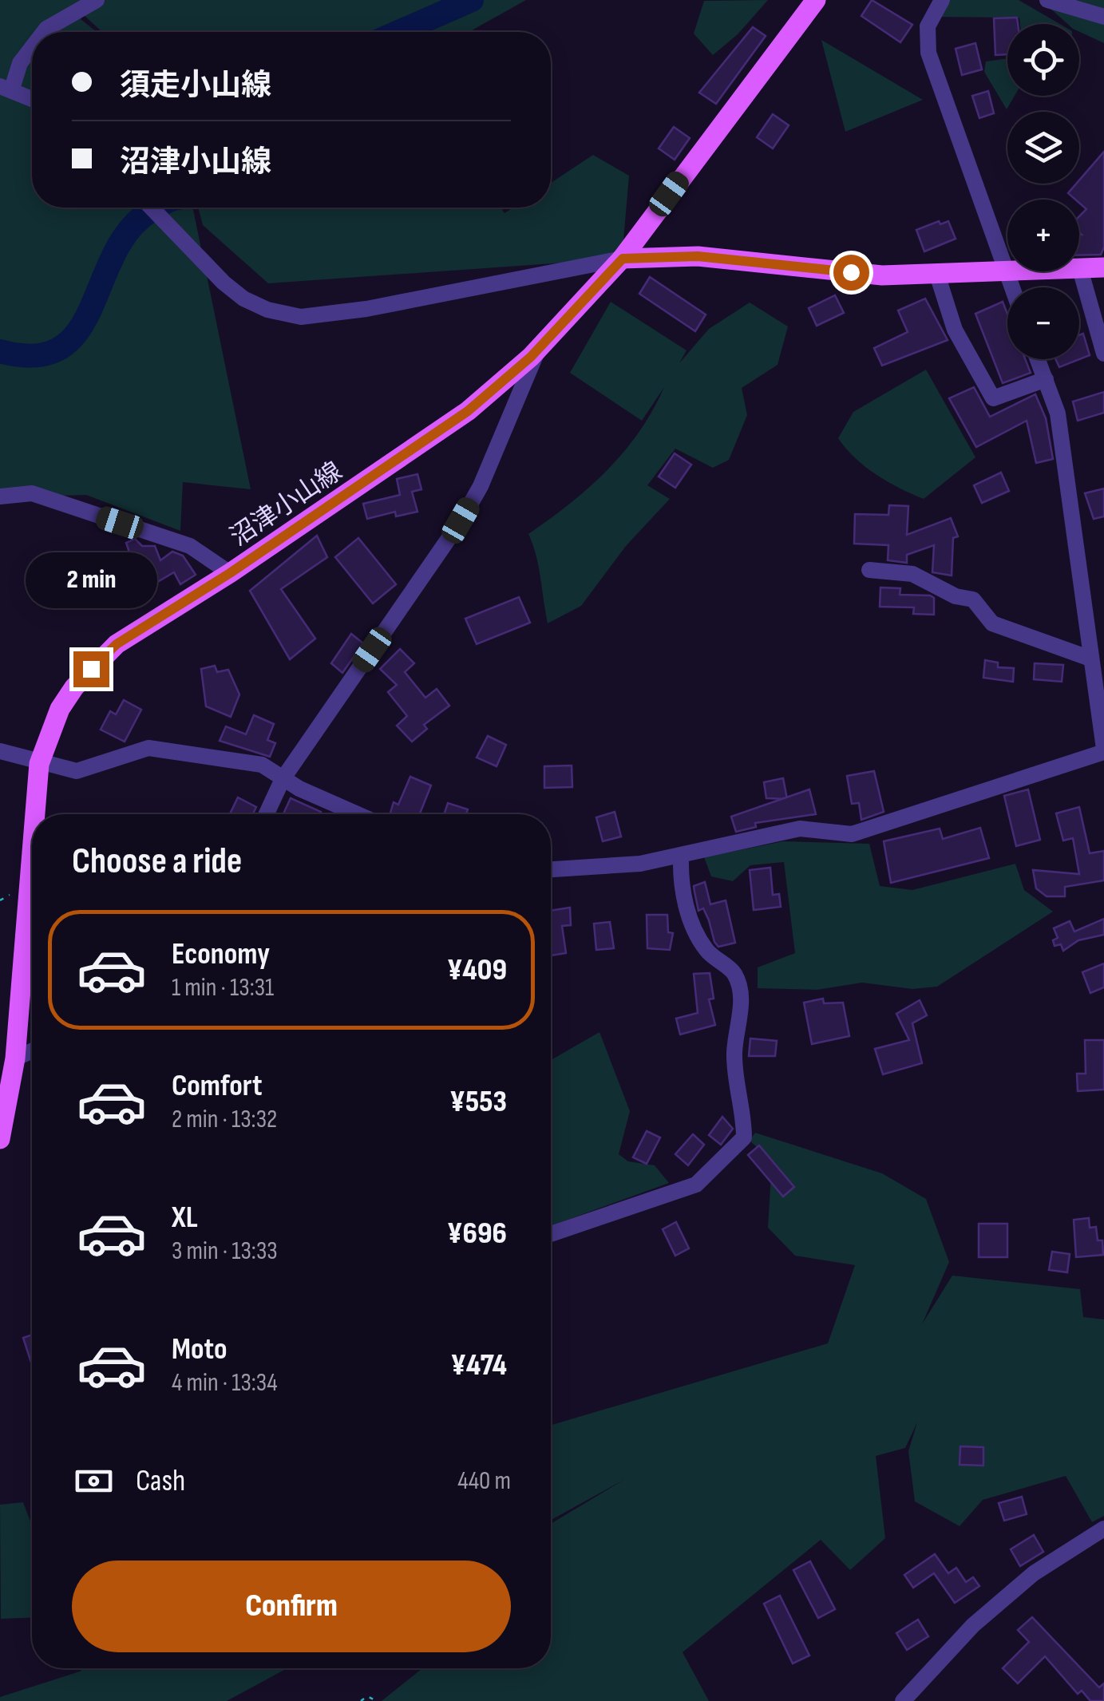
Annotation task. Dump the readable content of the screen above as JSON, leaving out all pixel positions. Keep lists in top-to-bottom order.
{
  "streets": {
    "main road": ["沼津小山線"]
  },
  "page": {
    "map_buttons": ["+", "−"],
    "banner": ["須走小山線", "沼津小山線"],
    "bubble": "2 min",
    "heading": "Choose a ride",
    "list": [
      {
        "name": "Economy",
        "note": "1 min · 13:31",
        "value": "¥409"
      },
      {
        "name": "Comfort",
        "note": "2 min · 13:32",
        "value": "¥553"
      },
      {
        "name": "XL",
        "note": "3 min · 13:33",
        "value": "¥696"
      },
      {
        "name": "Moto",
        "note": "4 min · 13:34",
        "value": "¥474"
      }
    ],
    "pay": ["Cash", "440 m"],
    "buttons": "Confirm"
  }
}
